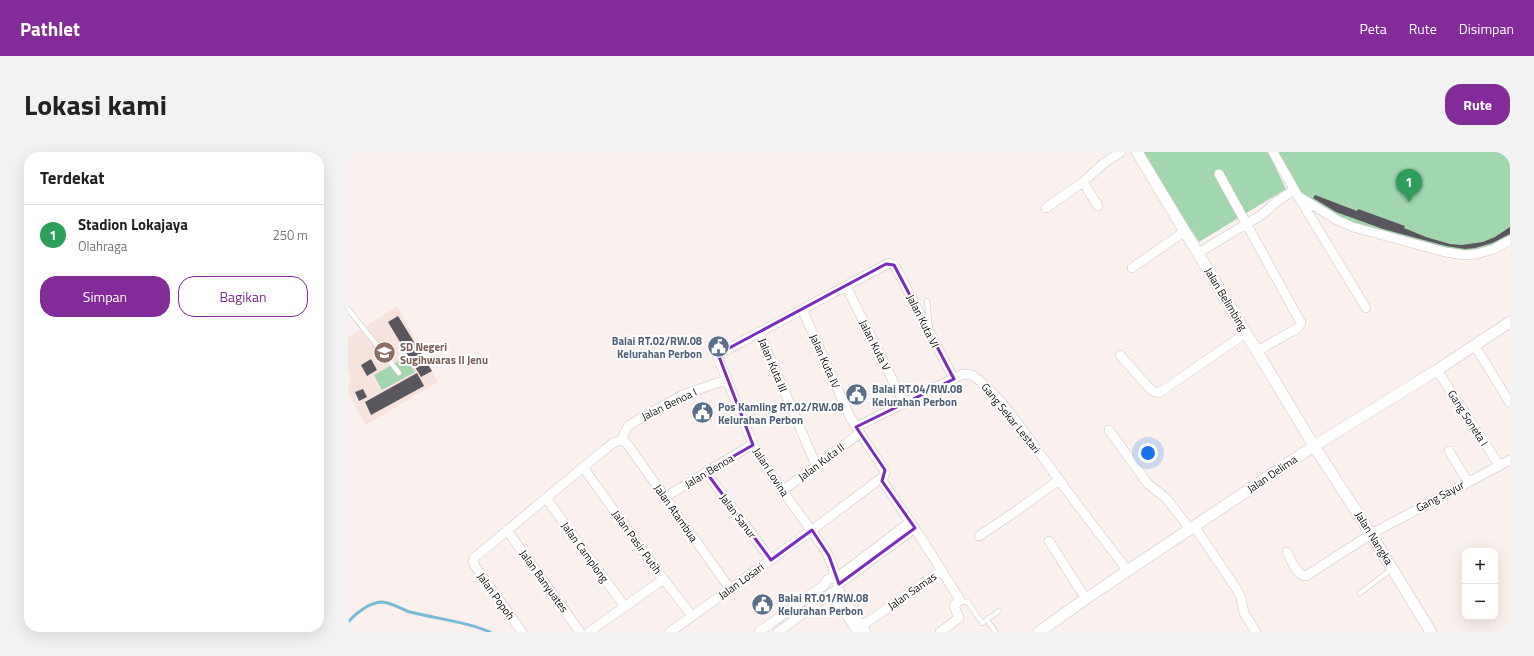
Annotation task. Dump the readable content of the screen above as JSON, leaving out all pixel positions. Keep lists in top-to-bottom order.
{
  "streets": {
    "street": [
      "Jalan Belimbing",
      "Jalan Kuta VI",
      "Jalan Kuta V",
      "Jalan Kuta IV",
      "Jalan Kuta III",
      "Jalan Benoa I",
      "Gang Sekar Lestari",
      "Gang Soneta I",
      "Jalan Kuta II",
      "Jalan Benoa",
      "Jalan Lovina",
      "Jalan Delima",
      "Gang Sayur",
      "Jalan Atambua",
      "Jalan Sanur",
      "Jalan Nangka",
      "Jalan Pasir Putih",
      "Jalan Camplong",
      "Jalan Banyuates",
      "Jalan Losari",
      "Jalan Samas",
      "Jalan Popoh"
    ]
  },
  "crossings": [
    ["Jalan Belimbing", "Jalan Delima"],
    ["Jalan Belimbing", "Jalan Nangka"],
    ["Jalan Kuta VI", "Jalan Kuta V"],
    ["Jalan Kuta VI", "Gang Sekar Lestari"],
    ["Jalan Kuta VI", "Jalan Kuta II"],
    ["Jalan Kuta V", "Jalan Kuta II"],
    ["Jalan Kuta IV", "Jalan Kuta II"],
    ["Jalan Kuta IV", "Jalan Losari"],
    ["Jalan Kuta III", "Jalan Kuta II"],
    ["Jalan Kuta III", "Jalan Lovina"],
    ["Jalan Benoa I", "Jalan Lovina"],
    ["Jalan Benoa I", "Jalan Atambua"],
    ["Gang Sekar Lestari", "Jalan Kuta II"],
    ["Gang Sekar Lestari", "Jalan Delima"],
    ["Gang Soneta I", "Jalan Delima"],
    ["Gang Soneta I", "Gang Sayur"],
    ["Jalan Kuta II", "Jalan Lovina"],
    ["Jalan Benoa", "Jalan Lovina"],
    ["Jalan Benoa", "Jalan Atambua"],
    ["Jalan Benoa", "Jalan Sanur"],
    ["Jalan Lovina", "Jalan Losari"],
    ["Jalan Delima", "Jalan Nangka"],
    ["Gang Sayur", "Jalan Nangka"],
    ["Jalan Atambua", "Jalan Losari"],
    ["Jalan Sanur", "Jalan Losari"],
    ["Jalan Pasir Putih", "Jalan Losari"],
    ["Jalan Banyuates", "Jalan Popoh"]
  ],
  "places": {
    "public building": [
      "Balai RT.02/RW.08 Kelurahan Perbon",
      "Balai RT.04/RW.08 Kelurahan Perbon",
      "Pos Kamling RT.02/RW.08 Kelurahan Perbon",
      "Balai RT.01/RW.08 Kelurahan Perbon"
    ],
    "school or university": ["SD Negeri Sugihwaras II Jenu"]
  },
  "page": {
    "header": "Pathlet",
    "nav": ["Peta", "Rute", "Disimpan"],
    "title": "Lokasi kami",
    "buttons": [
      "Rute",
      ["Simpan", "Bagikan"]
    ],
    "heading": "Terdekat",
    "pins": "1",
    "list": [
      {
        "mark": "1",
        "name": "Stadion Lokajaya",
        "note": "Olahraga",
        "value": "250 m"
      }
    ],
    "map_buttons": ["+", "−"]
  }
}
